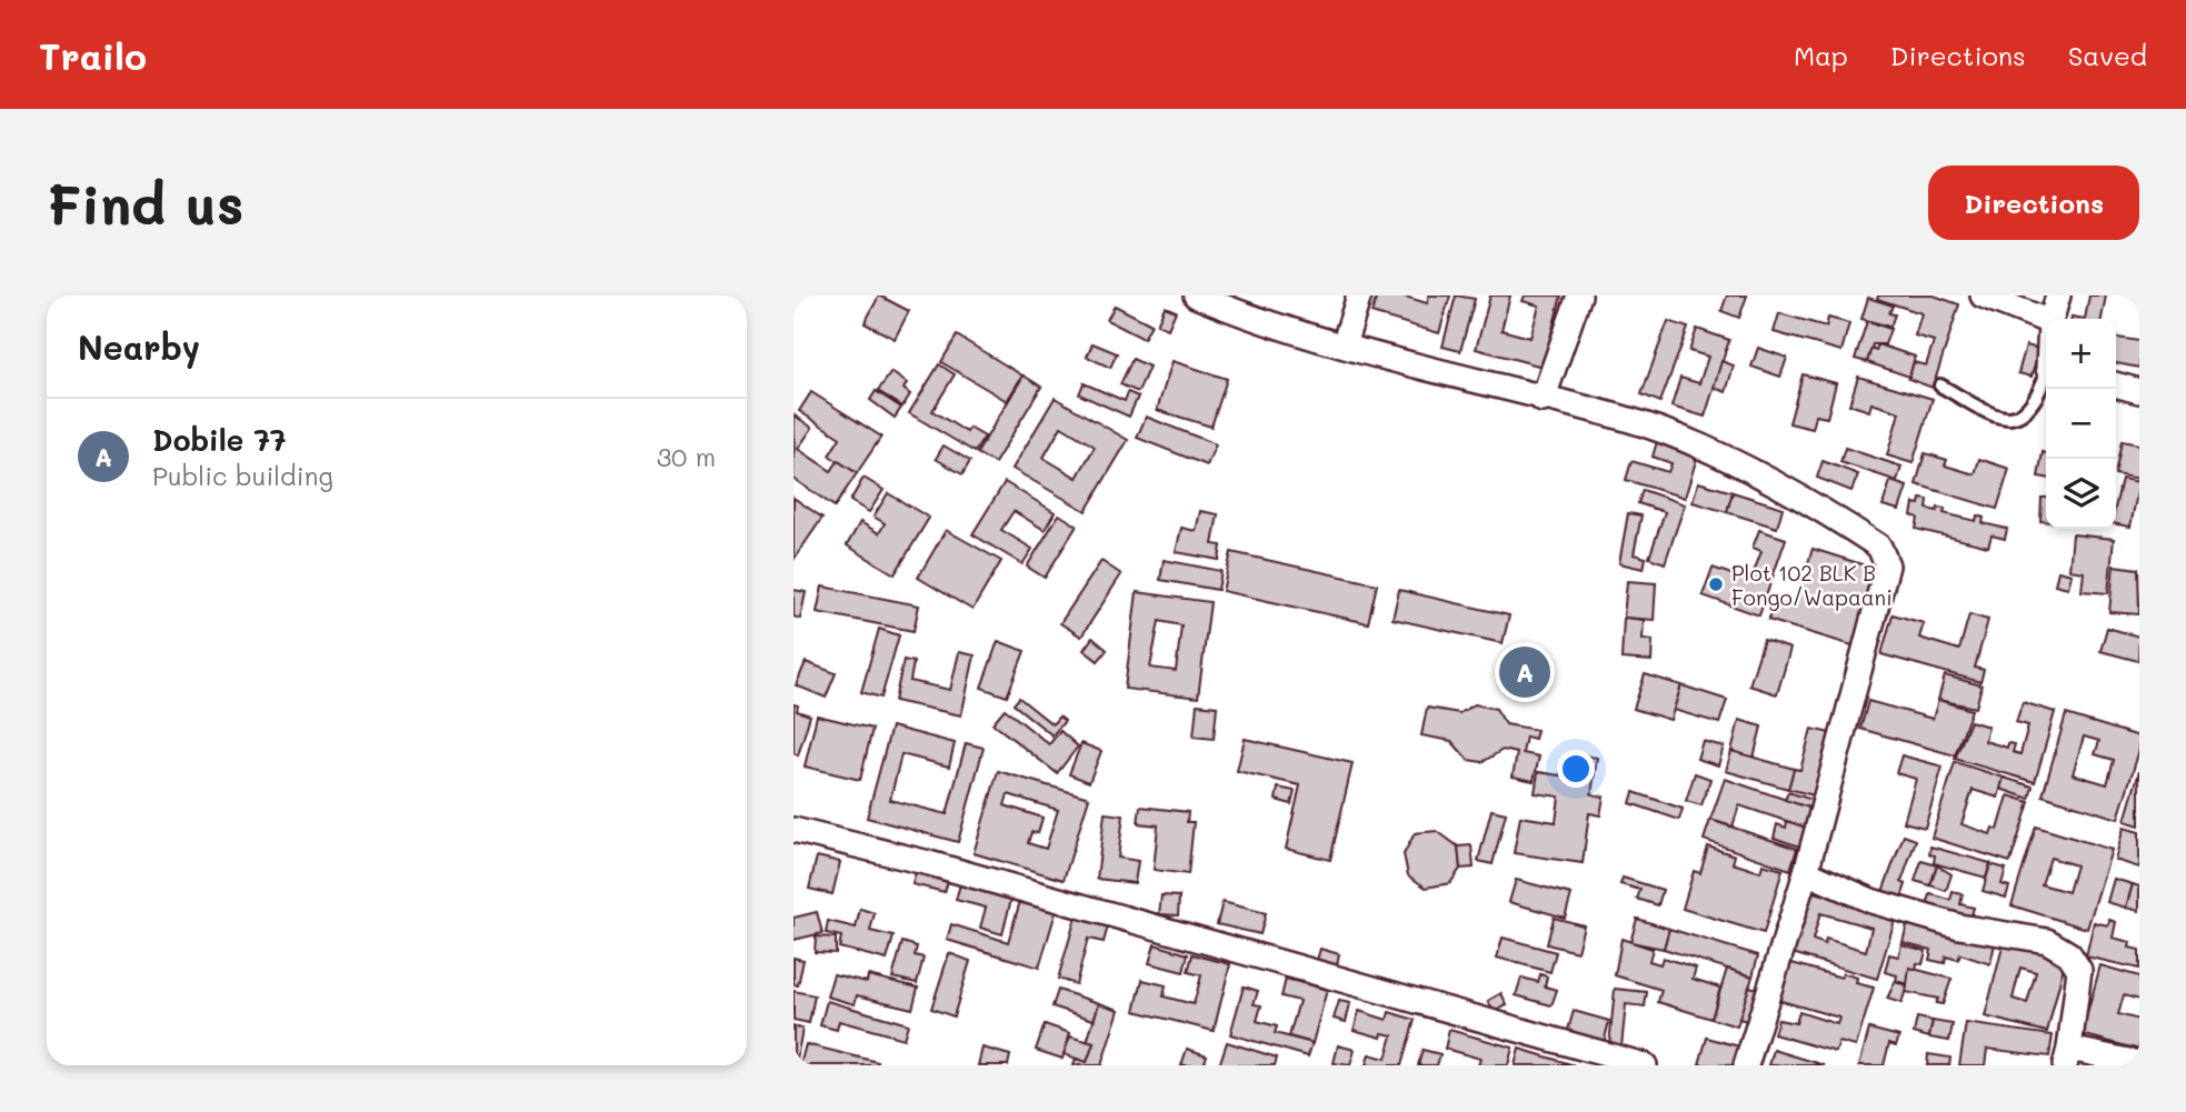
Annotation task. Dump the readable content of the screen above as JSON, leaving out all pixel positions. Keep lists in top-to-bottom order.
{
  "places": ["Plot 102 BLK B Fongo/Wapaani"],
  "page": {
    "header": "Trailo",
    "nav": ["Map", "Directions", "Saved"],
    "buttons": "Directions",
    "title": "Find us",
    "heading": "Nearby",
    "map_buttons": ["+", "−"],
    "list": [
      {
        "mark": "A",
        "name": "Dobile 77",
        "note": "Public building",
        "value": "30 m"
      }
    ],
    "pins": "A"
  }
}
